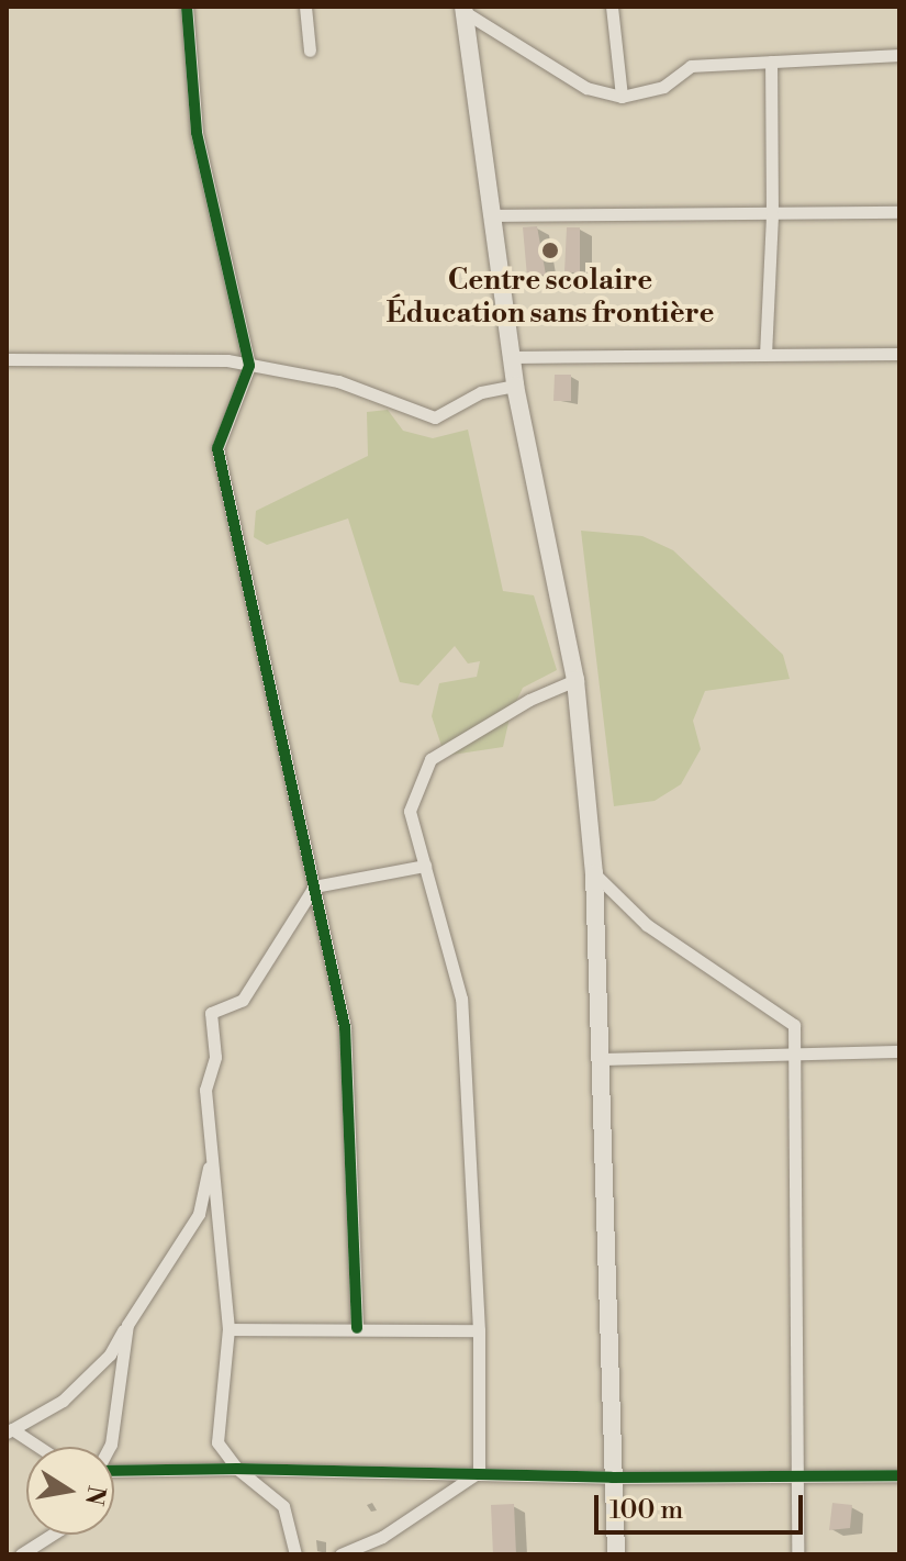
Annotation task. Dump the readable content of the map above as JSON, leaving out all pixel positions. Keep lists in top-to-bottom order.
{
  "places": ["Centre scolaire Éducation sans frontière"],
  "scale_bar": "100 m",
  "north": "right"
}
